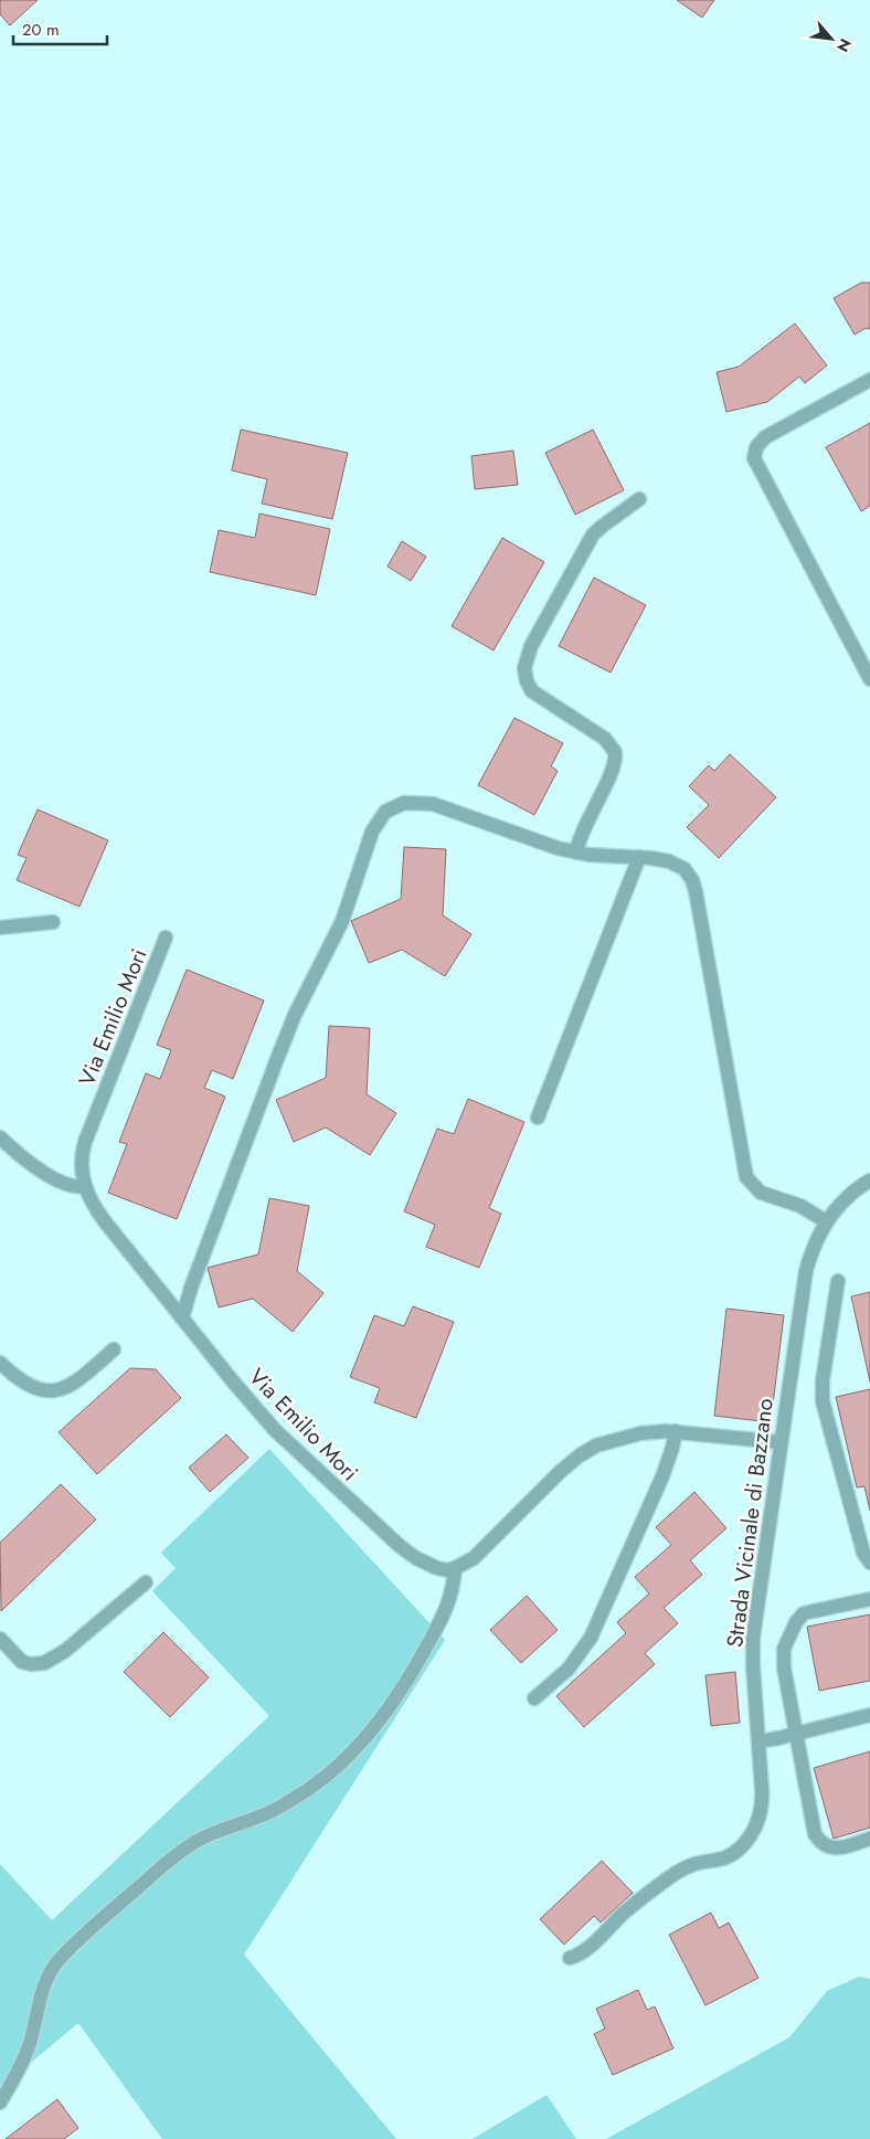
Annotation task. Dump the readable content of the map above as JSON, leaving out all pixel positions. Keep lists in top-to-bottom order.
{
  "streets": {
    "street": ["Via Emilio Mori", "Strada Vicinale di Bazzano"]
  },
  "scale_bar": "20 m",
  "north": "bottom right"
}
